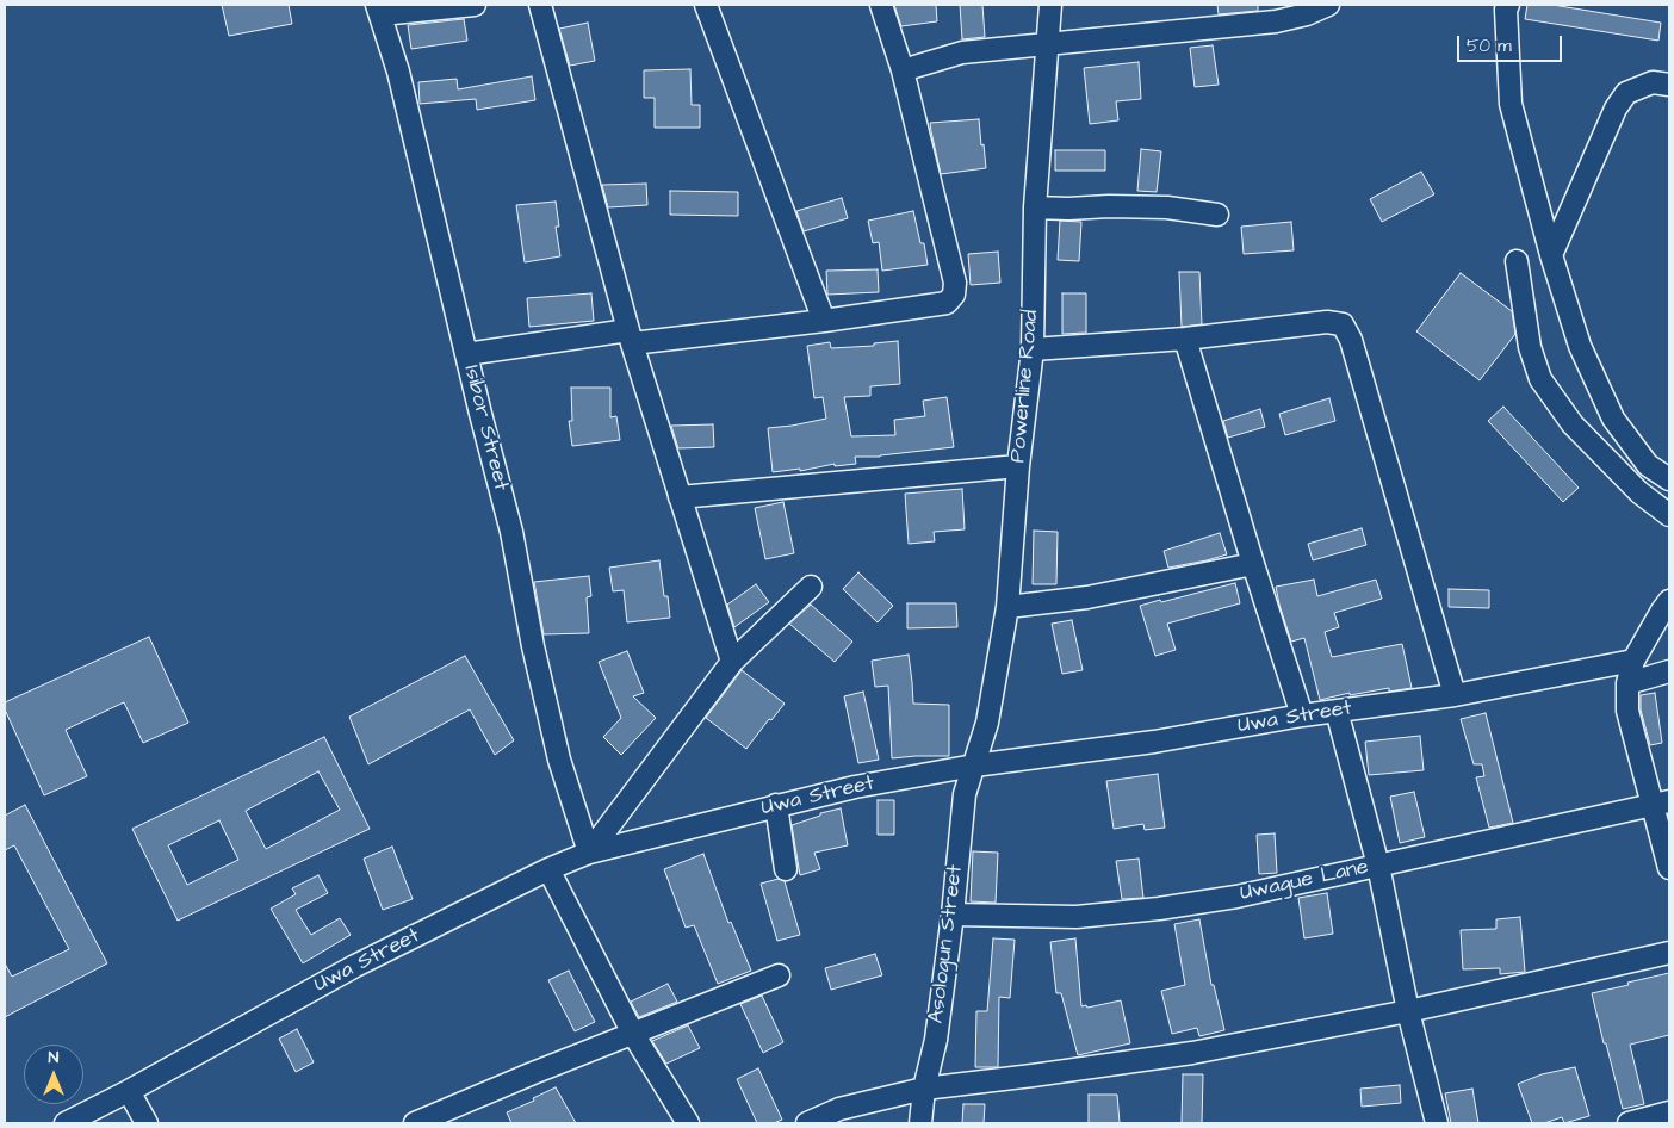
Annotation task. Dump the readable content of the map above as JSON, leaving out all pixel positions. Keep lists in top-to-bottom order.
{
  "streets": {
    "street": [
      "Powerline Road",
      "Isibor Street",
      "Uwa Street",
      "Uwague Lane",
      "Asologun Street"
    ]
  },
  "crossings": [
    ["Powerline Road", "Uwa Street"],
    ["Powerline Road", "Asologun Street"],
    ["Isibor Street", "Uwa Street"],
    ["Uwa Street", "Asologun Street"],
    ["Uwague Lane", "Asologun Street"]
  ],
  "scale_bar": "50 m",
  "north": "top"
}
